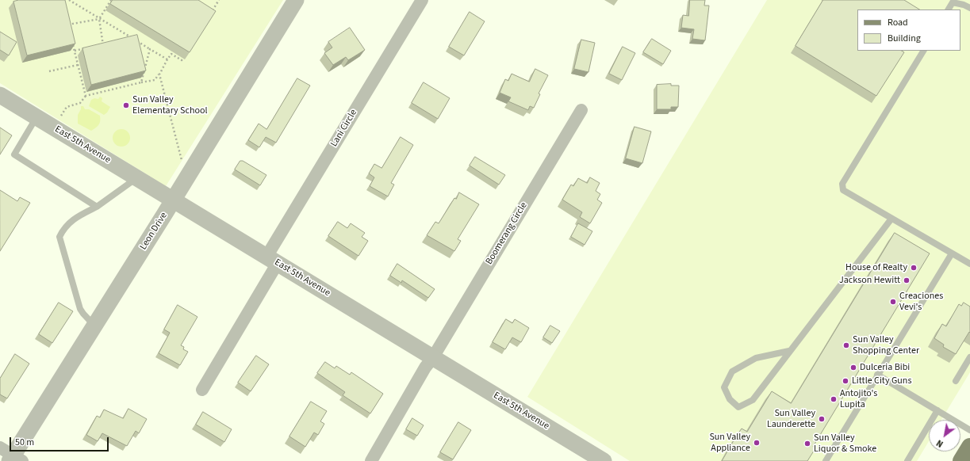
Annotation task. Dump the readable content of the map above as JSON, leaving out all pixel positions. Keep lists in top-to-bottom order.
{
  "streets": {
    "street": [
      "Lani Circle",
      "East 5th Avenue",
      "Leon Drive",
      "Boomerang Circle"
    ]
  },
  "crossings": [
    ["Lani Circle", "East 5th Avenue"],
    ["East 5th Avenue", "Leon Drive"],
    ["East 5th Avenue", "Boomerang Circle"]
  ],
  "places": [
    "Sun Valley Elementary School",
    "House of Realty",
    "Jackson Hewitt",
    "Creaciones Vevi's",
    "Sun Valley Shopping Center",
    "Dulceria Bibi",
    "Little City Guns",
    "Antojito's Lupita",
    "Sun Valley Launderette",
    "Sun Valley Appliance",
    "Sun Valley Liquor & Smoke"
  ],
  "legend": ["Road", "Building"],
  "scale_bar": "50 m",
  "north": "bottom left"
}
